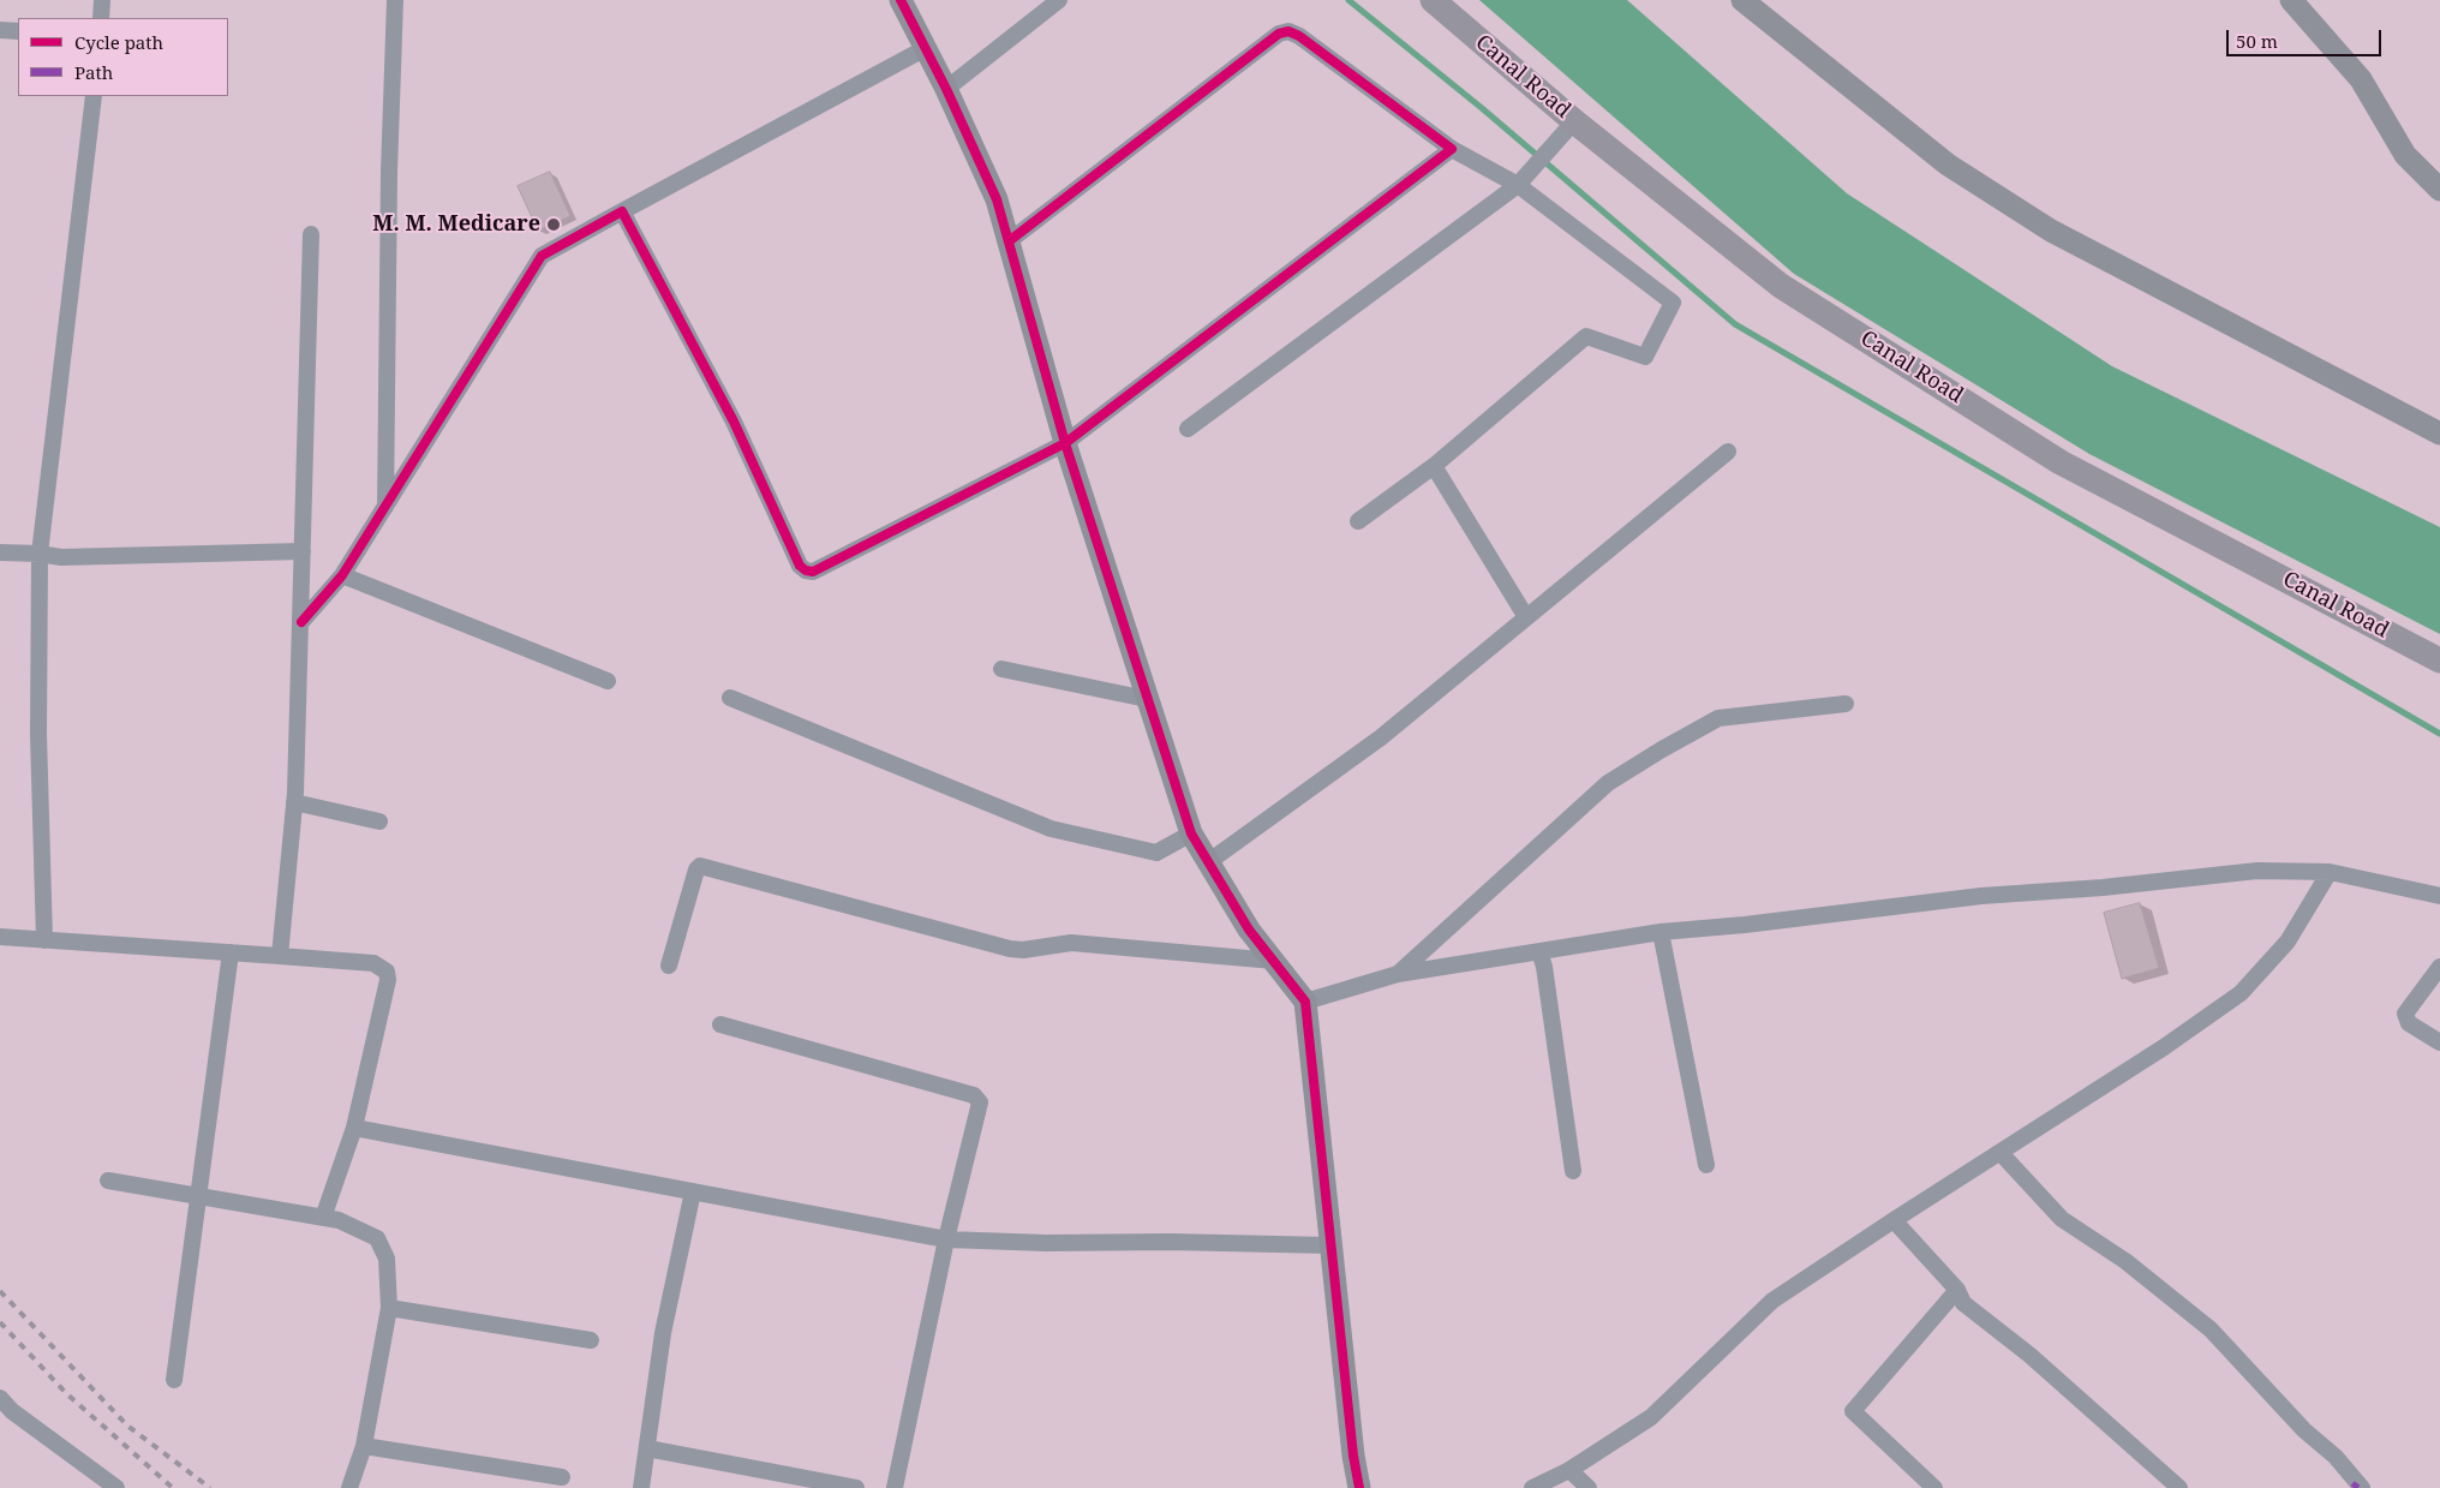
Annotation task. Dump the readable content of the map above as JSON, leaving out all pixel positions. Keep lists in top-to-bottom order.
{
  "streets": {
    "main road": ["Canal Road"]
  },
  "places": ["M. M. Medicare"],
  "legend": ["Cycle path", "Path"],
  "scale_bar": "50 m"
}
